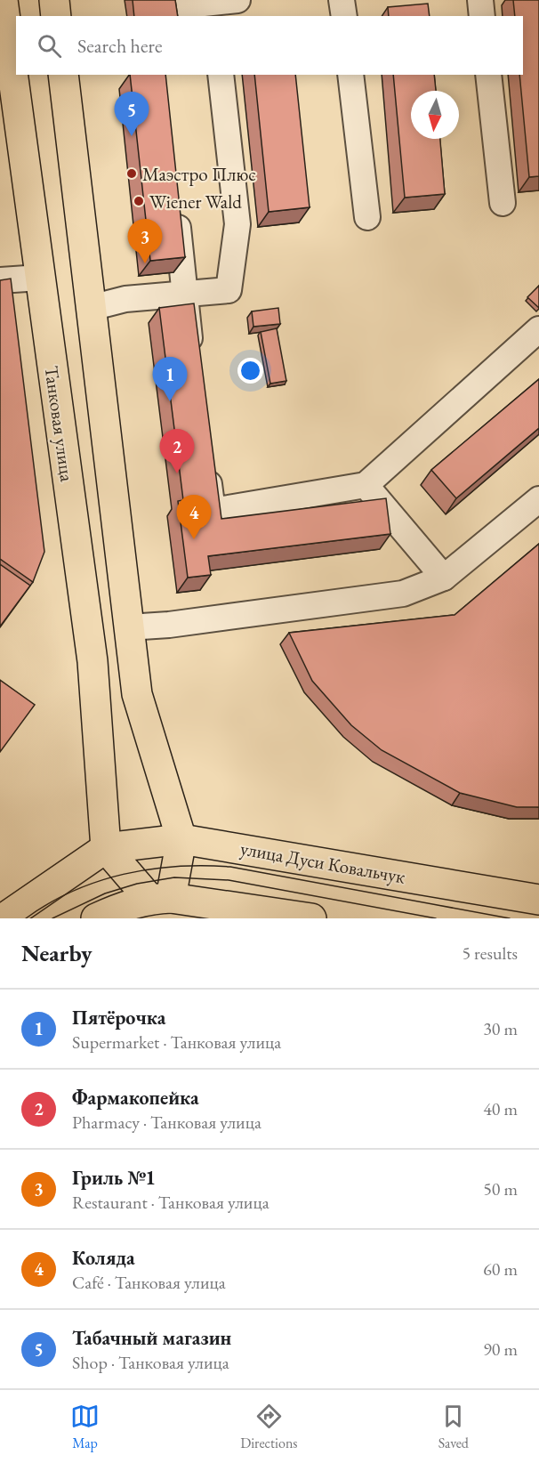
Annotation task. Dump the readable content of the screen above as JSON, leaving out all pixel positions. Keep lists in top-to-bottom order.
{
  "streets": {
    "main road": ["Танковая улица", "улица Дуси Ковальчук"]
  },
  "crossings": [
    ["Танковая улица", "улица Дуси Ковальчук"]
  ],
  "places": ["Маэстро Плюс", "Wiener Wald"],
  "north": "bottom",
  "page": {
    "search": "Search here",
    "pins": [
      "5",
      "3",
      "1",
      "2",
      "4"
    ],
    "heading": ["Nearby", "5 results"],
    "list": [
      {
        "mark": "1",
        "name": "Пятёрочка",
        "note": "Supermarket · Танковая улица",
        "value": "30 m"
      },
      {
        "mark": "2",
        "name": "Фармакопейка",
        "note": "Pharmacy · Танковая улица",
        "value": "40 m"
      },
      {
        "mark": "3",
        "name": "Гриль №1",
        "note": "Restaurant · Танковая улица",
        "value": "50 m"
      },
      {
        "mark": "4",
        "name": "Коляда",
        "note": "Café · Танковая улица",
        "value": "60 m"
      },
      {
        "mark": "5",
        "name": "Табачный магазин",
        "note": "Shop · Танковая улица",
        "value": "90 m"
      }
    ],
    "nav": ["Map", "Directions", "Saved"]
  }
}
